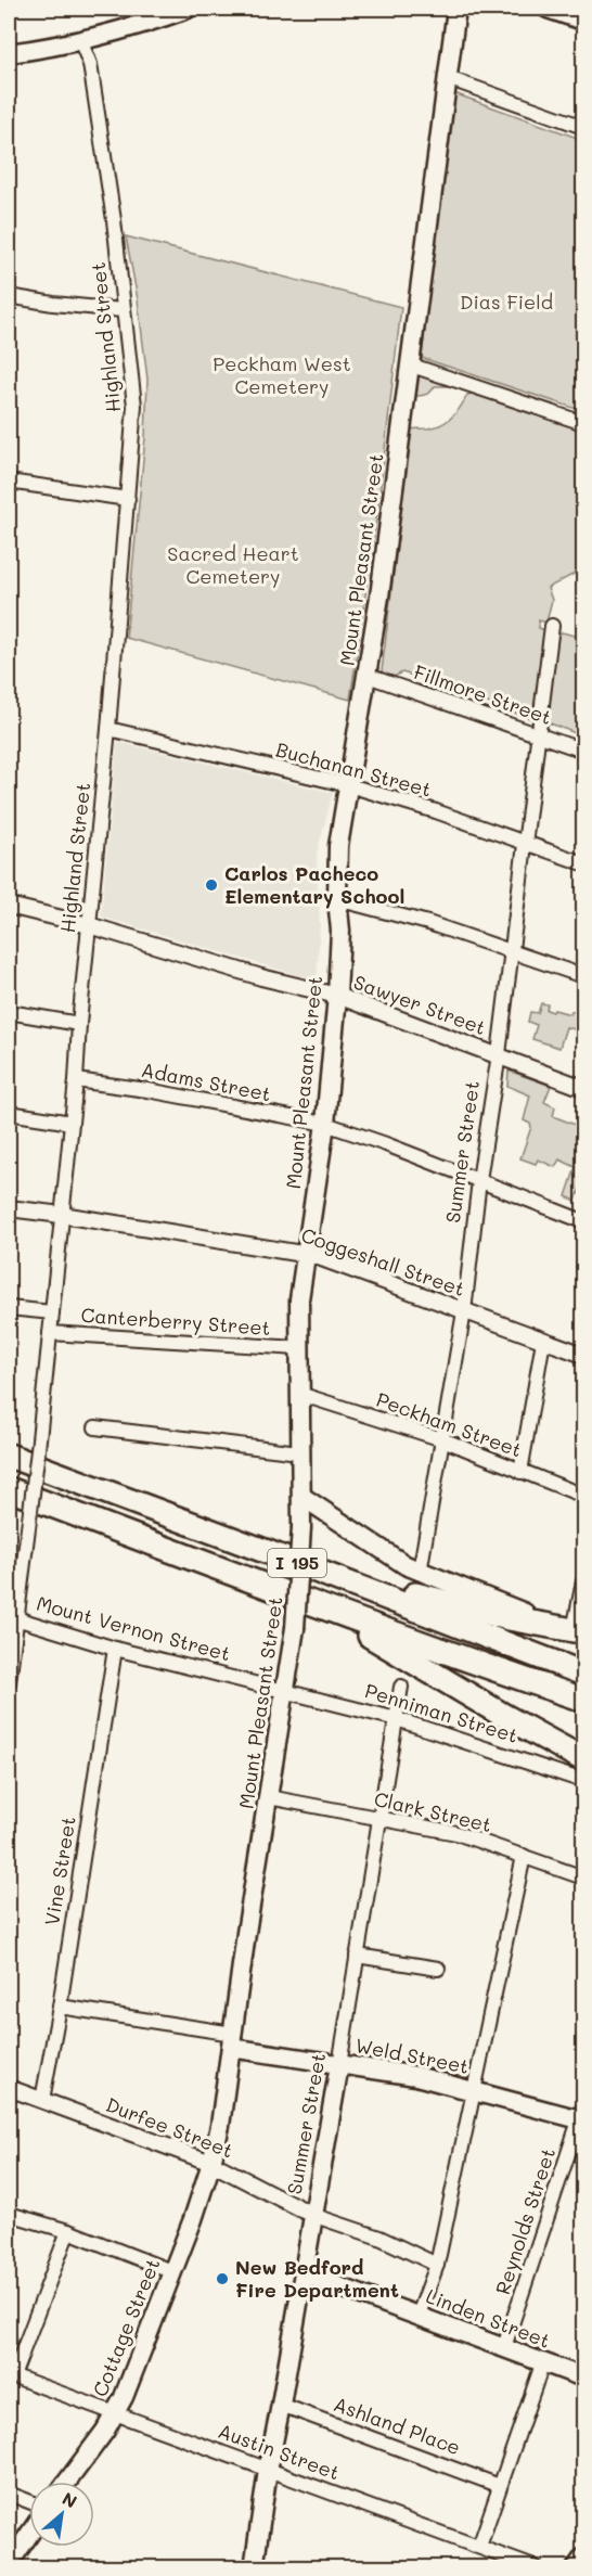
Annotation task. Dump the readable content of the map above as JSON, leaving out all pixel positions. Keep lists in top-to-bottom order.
{
  "streets": {
    "highway": ["I 195"],
    "main road": [
      "Mount Pleasant Street",
      "Summer Street",
      "Weld Street",
      "Linden Street",
      "Cottage Street"
    ],
    "street": [
      "Highland Street",
      "Fillmore Street",
      "Buchanan Street",
      "Sawyer Street",
      "Adams Street",
      "Coggeshall Street",
      "Canterberry Street",
      "Peckham Street",
      "Mount Vernon Street",
      "Penniman Street",
      "Clark Street",
      "Vine Street",
      "Durfee Street",
      "Reynolds Street",
      "Ashland Place",
      "Austin Street"
    ]
  },
  "crossings": [
    ["Highland Street", "Buchanan Street"],
    ["Highland Street", "Sawyer Street"],
    ["Highland Street", "Adams Street"],
    ["Highland Street", "Coggeshall Street"],
    ["Highland Street", "Canterberry Street"],
    ["Highland Street", "Mount Vernon Street"],
    ["Mount Pleasant Street", "Fillmore Street"],
    ["Mount Pleasant Street", "Buchanan Street"],
    ["Mount Pleasant Street", "Sawyer Street"],
    ["Mount Pleasant Street", "Adams Street"],
    ["Mount Pleasant Street", "Coggeshall Street"],
    ["Mount Pleasant Street", "Canterberry Street"],
    ["Mount Pleasant Street", "Peckham Street"],
    ["Mount Pleasant Street", "Mount Vernon Street"],
    ["Mount Pleasant Street", "Penniman Street"],
    ["Mount Pleasant Street", "Clark Street"],
    ["Mount Pleasant Street", "Weld Street"],
    ["Mount Pleasant Street", "Durfee Street"],
    ["Mount Pleasant Street", "Cottage Street"],
    ["Fillmore Street", "Summer Street"],
    ["Buchanan Street", "Summer Street"],
    ["Sawyer Street", "Summer Street"],
    ["Adams Street", "Summer Street"],
    ["Summer Street", "Coggeshall Street"],
    ["Summer Street", "Peckham Street"],
    ["Summer Street", "Penniman Street"],
    ["Summer Street", "Clark Street"],
    ["Summer Street", "Weld Street"],
    ["Summer Street", "Durfee Street"],
    ["Summer Street", "Linden Street"],
    ["Summer Street", "Ashland Place"],
    ["Summer Street", "Austin Street"],
    ["Mount Vernon Street", "Penniman Street"],
    ["Mount Vernon Street", "Vine Street"],
    ["Vine Street", "Durfee Street"],
    ["Weld Street", "Reynolds Street"],
    ["Durfee Street", "Cottage Street"],
    ["Reynolds Street", "Linden Street"],
    ["Cottage Street", "Austin Street"]
  ],
  "parks": ["Dias Field", "Peckham West Cemetery", "Sacred Heart Cemetery"],
  "places": ["Carlos Pacheco Elementary School", "New Bedford Fire Department"],
  "north": "top right"
}
